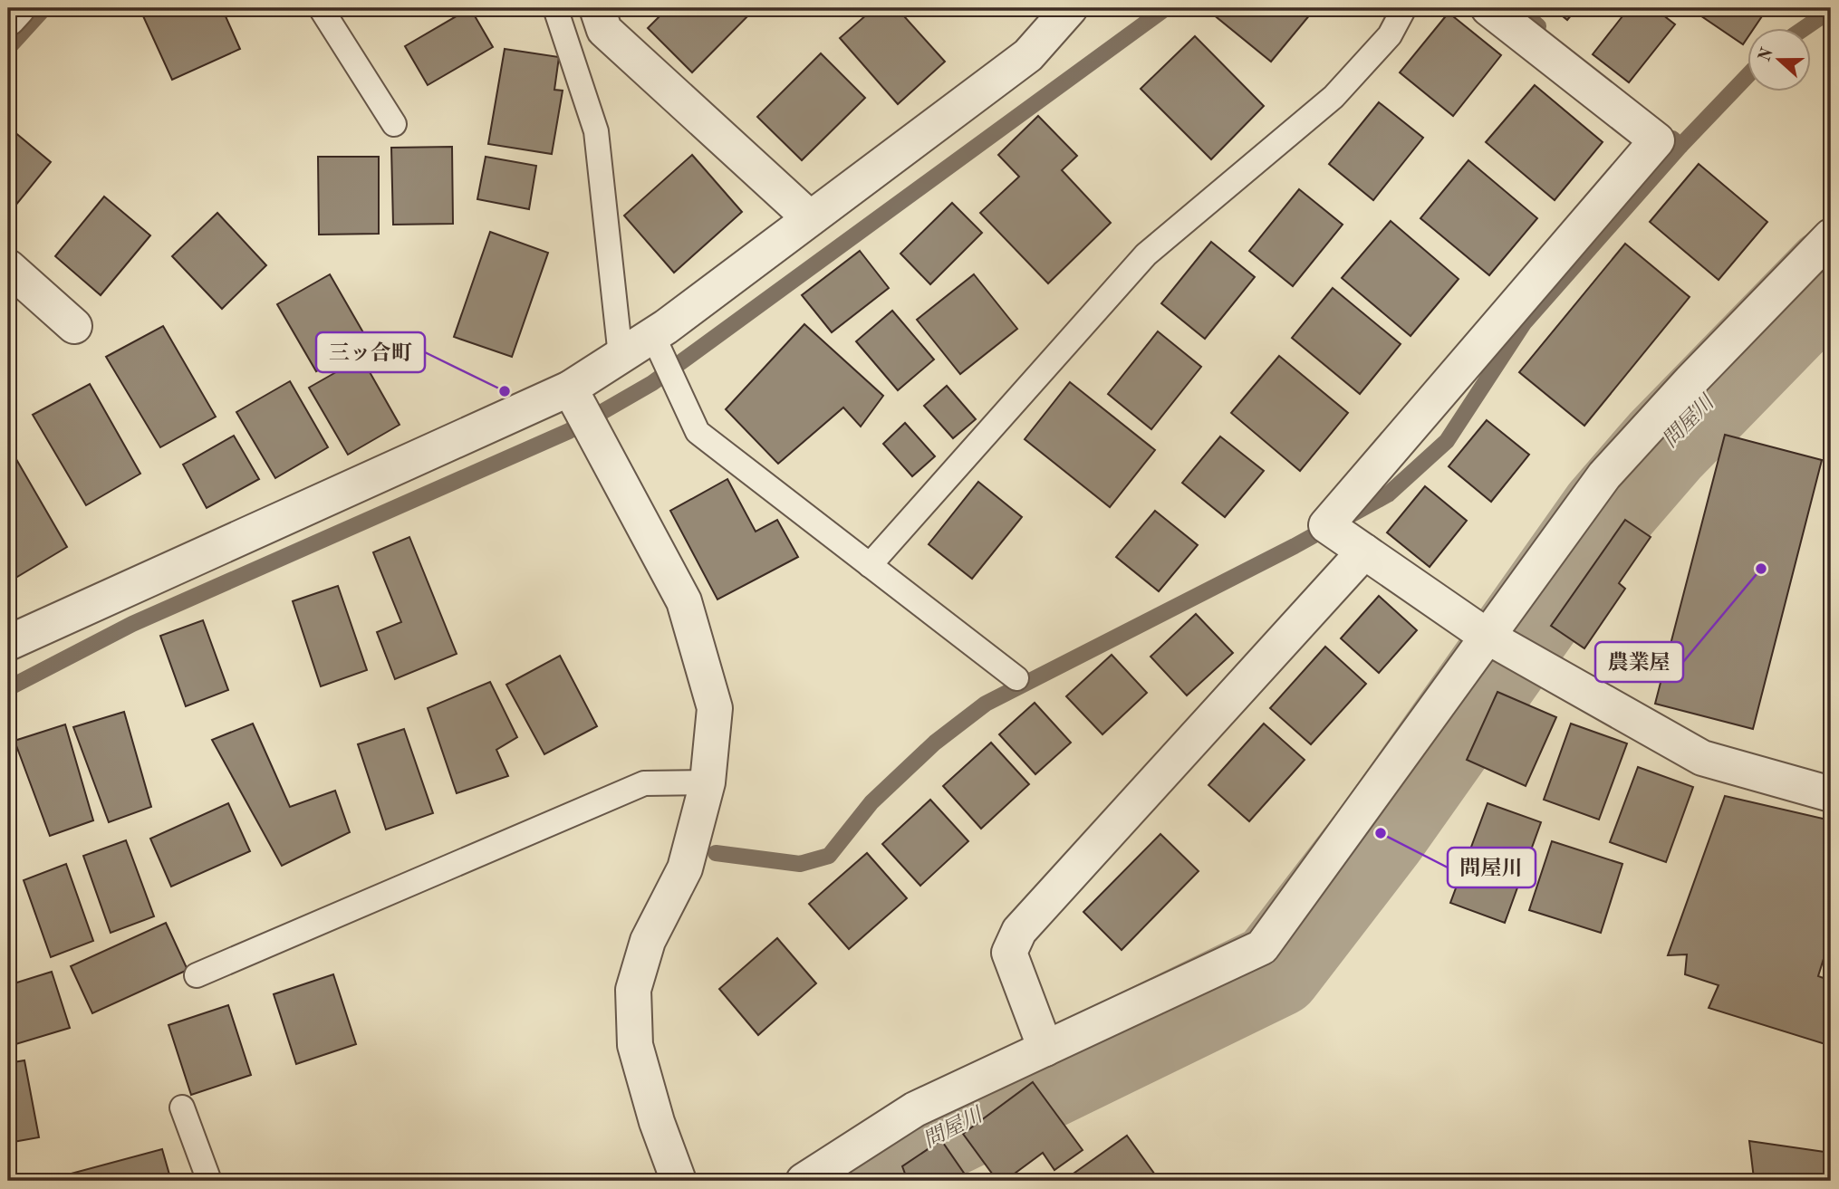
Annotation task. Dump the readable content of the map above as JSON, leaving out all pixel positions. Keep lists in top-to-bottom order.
{
  "water": ["問屋川"],
  "places": ["三ッ合町", "農業屋", "問屋川"],
  "north": "left"
}
